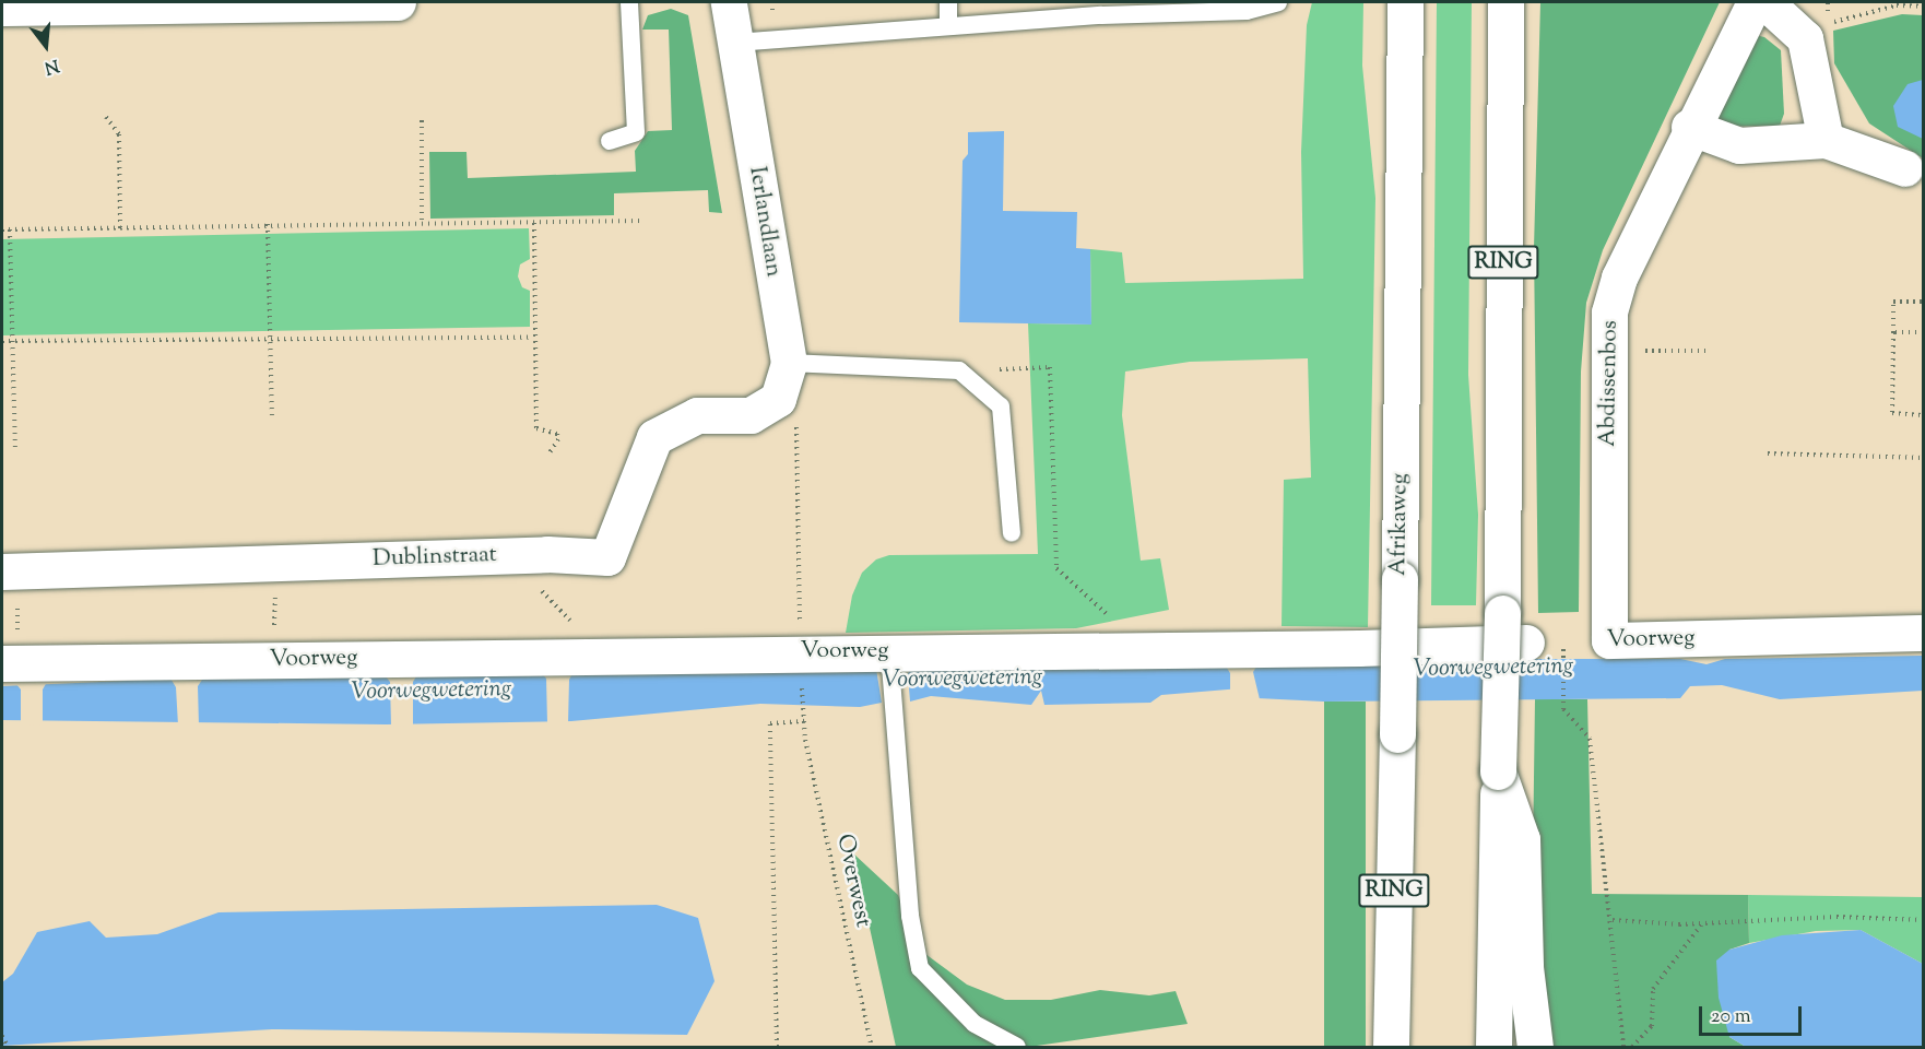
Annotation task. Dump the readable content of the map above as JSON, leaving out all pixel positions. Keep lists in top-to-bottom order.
{
  "streets": {
    "street": [
      "Ierlandlaan",
      "RING",
      "Abdissenbos",
      "Afrikaweg",
      "Dublinstraat",
      "Voorweg"
    ],
    "path": ["Overwest"]
  },
  "crossings": [
    ["Ierlandlaan", "Dublinstraat"],
    ["Abdissenbos", "Voorweg"]
  ],
  "water": ["Voorwegwetering"],
  "scale_bar": "20 m",
  "north": "bottom"
}
